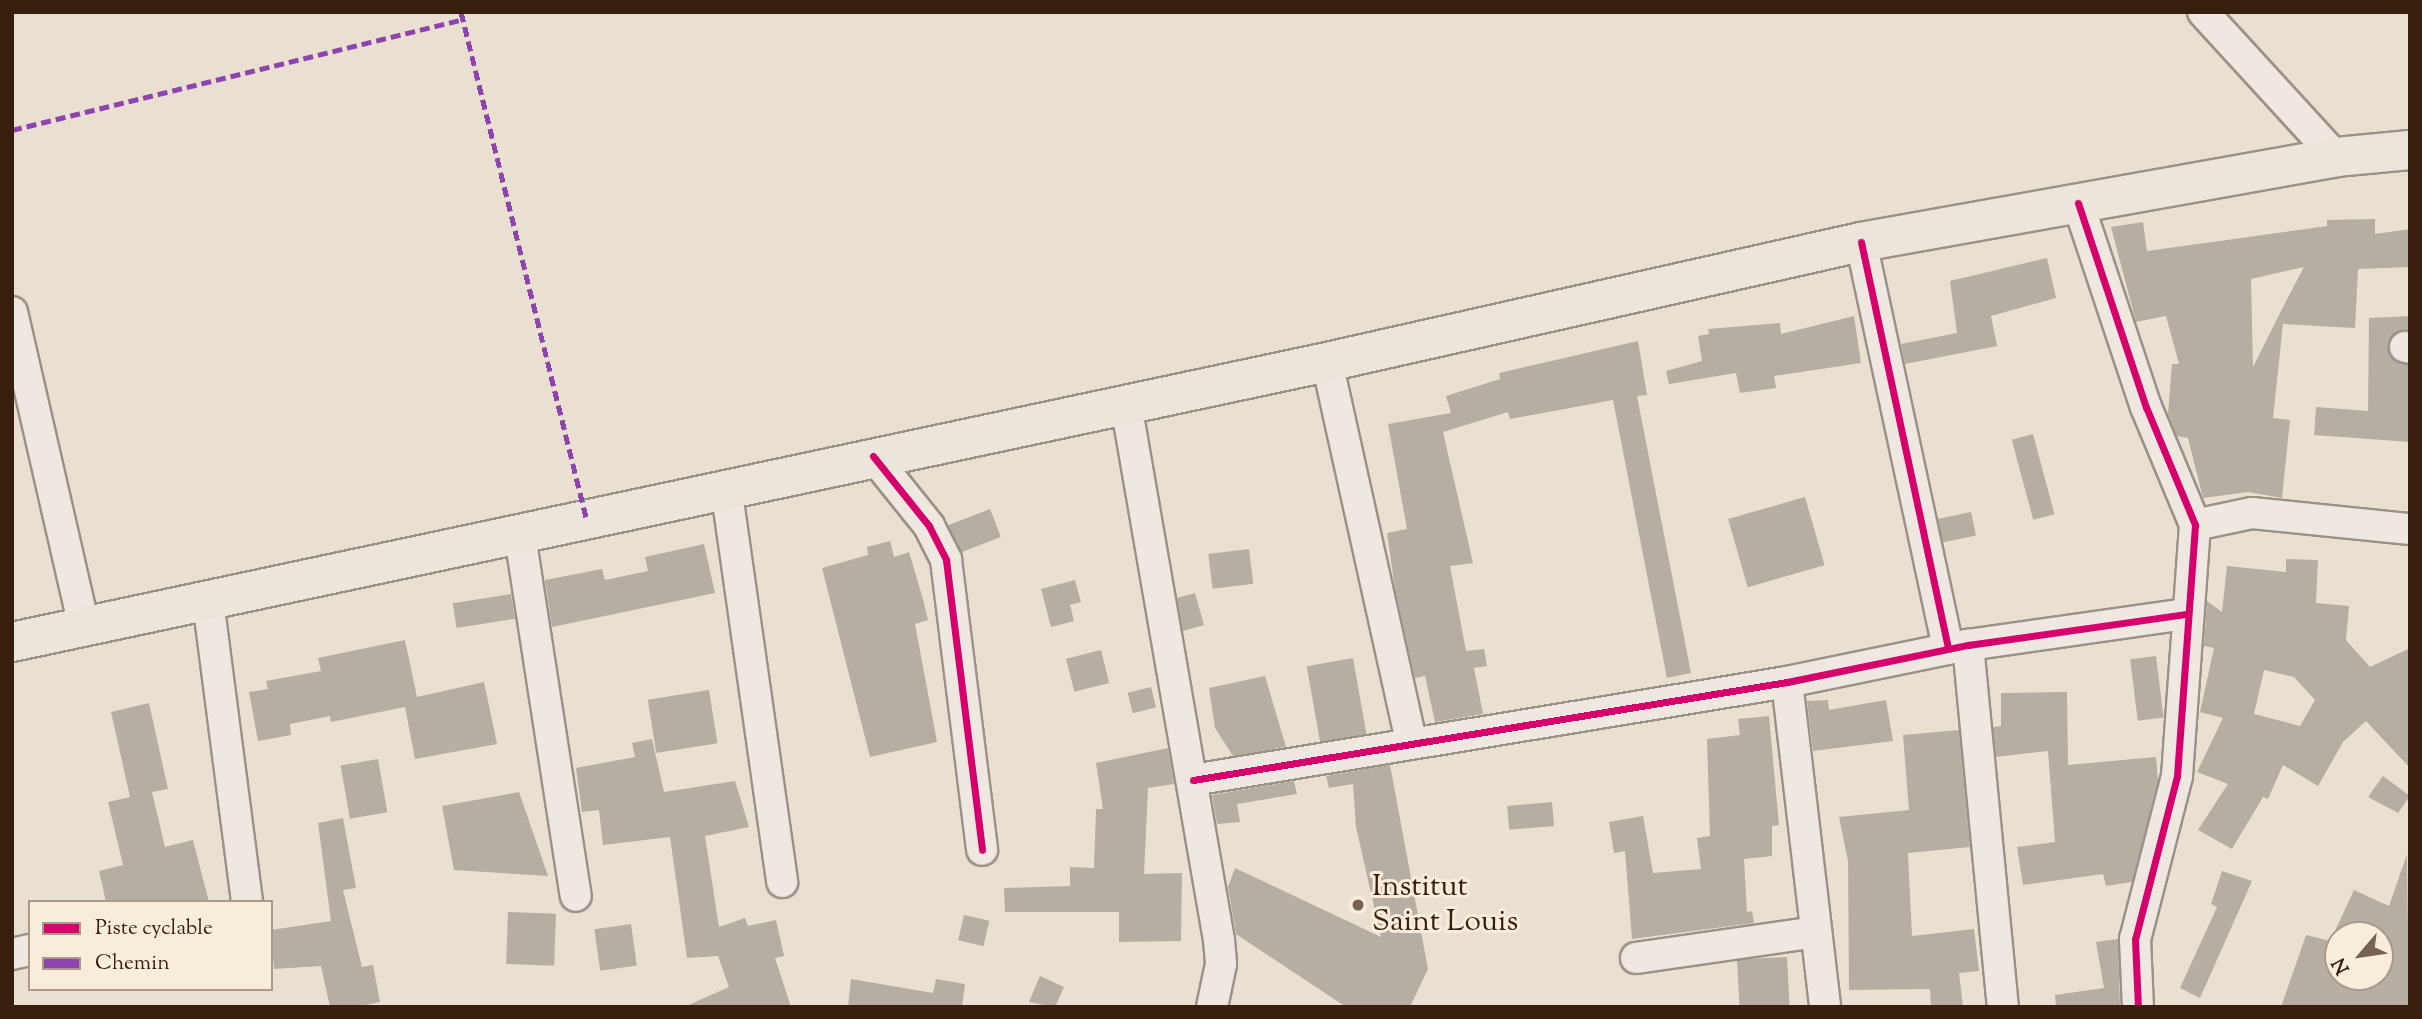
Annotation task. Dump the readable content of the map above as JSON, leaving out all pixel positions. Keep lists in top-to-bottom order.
{
  "places": ["Institut Saint Louis"],
  "legend": ["Piste cyclable", "Chemin"],
  "north": "bottom left"
}
